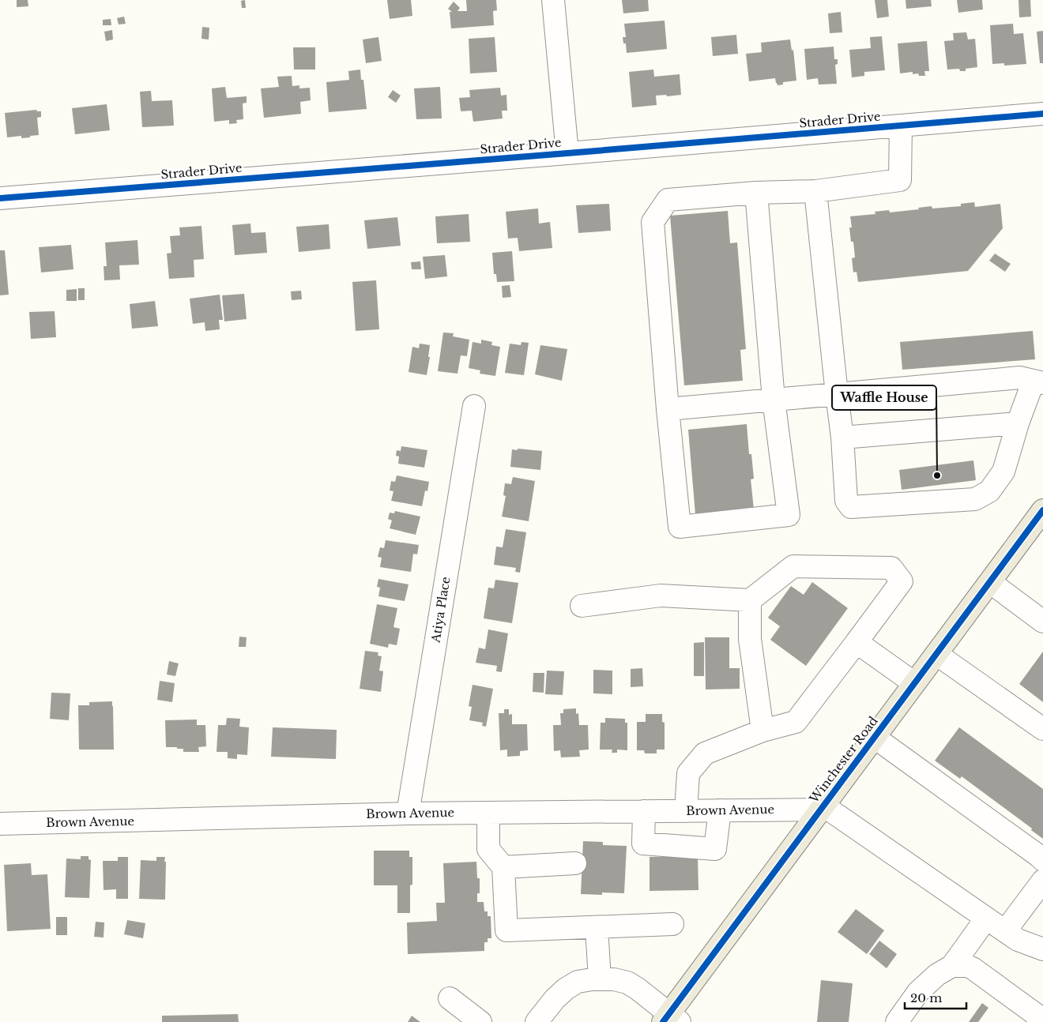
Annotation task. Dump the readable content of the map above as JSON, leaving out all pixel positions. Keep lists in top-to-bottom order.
{
  "streets": {
    "main road": ["Winchester Road"],
    "street": ["Strader Drive", "Atiya Place", "Brown Avenue"]
  },
  "crossings": [
    ["Atiya Place", "Brown Avenue"],
    ["Winchester Road", "Brown Avenue"]
  ],
  "places": ["Waffle House"],
  "scale_bar": "20 m"
}
